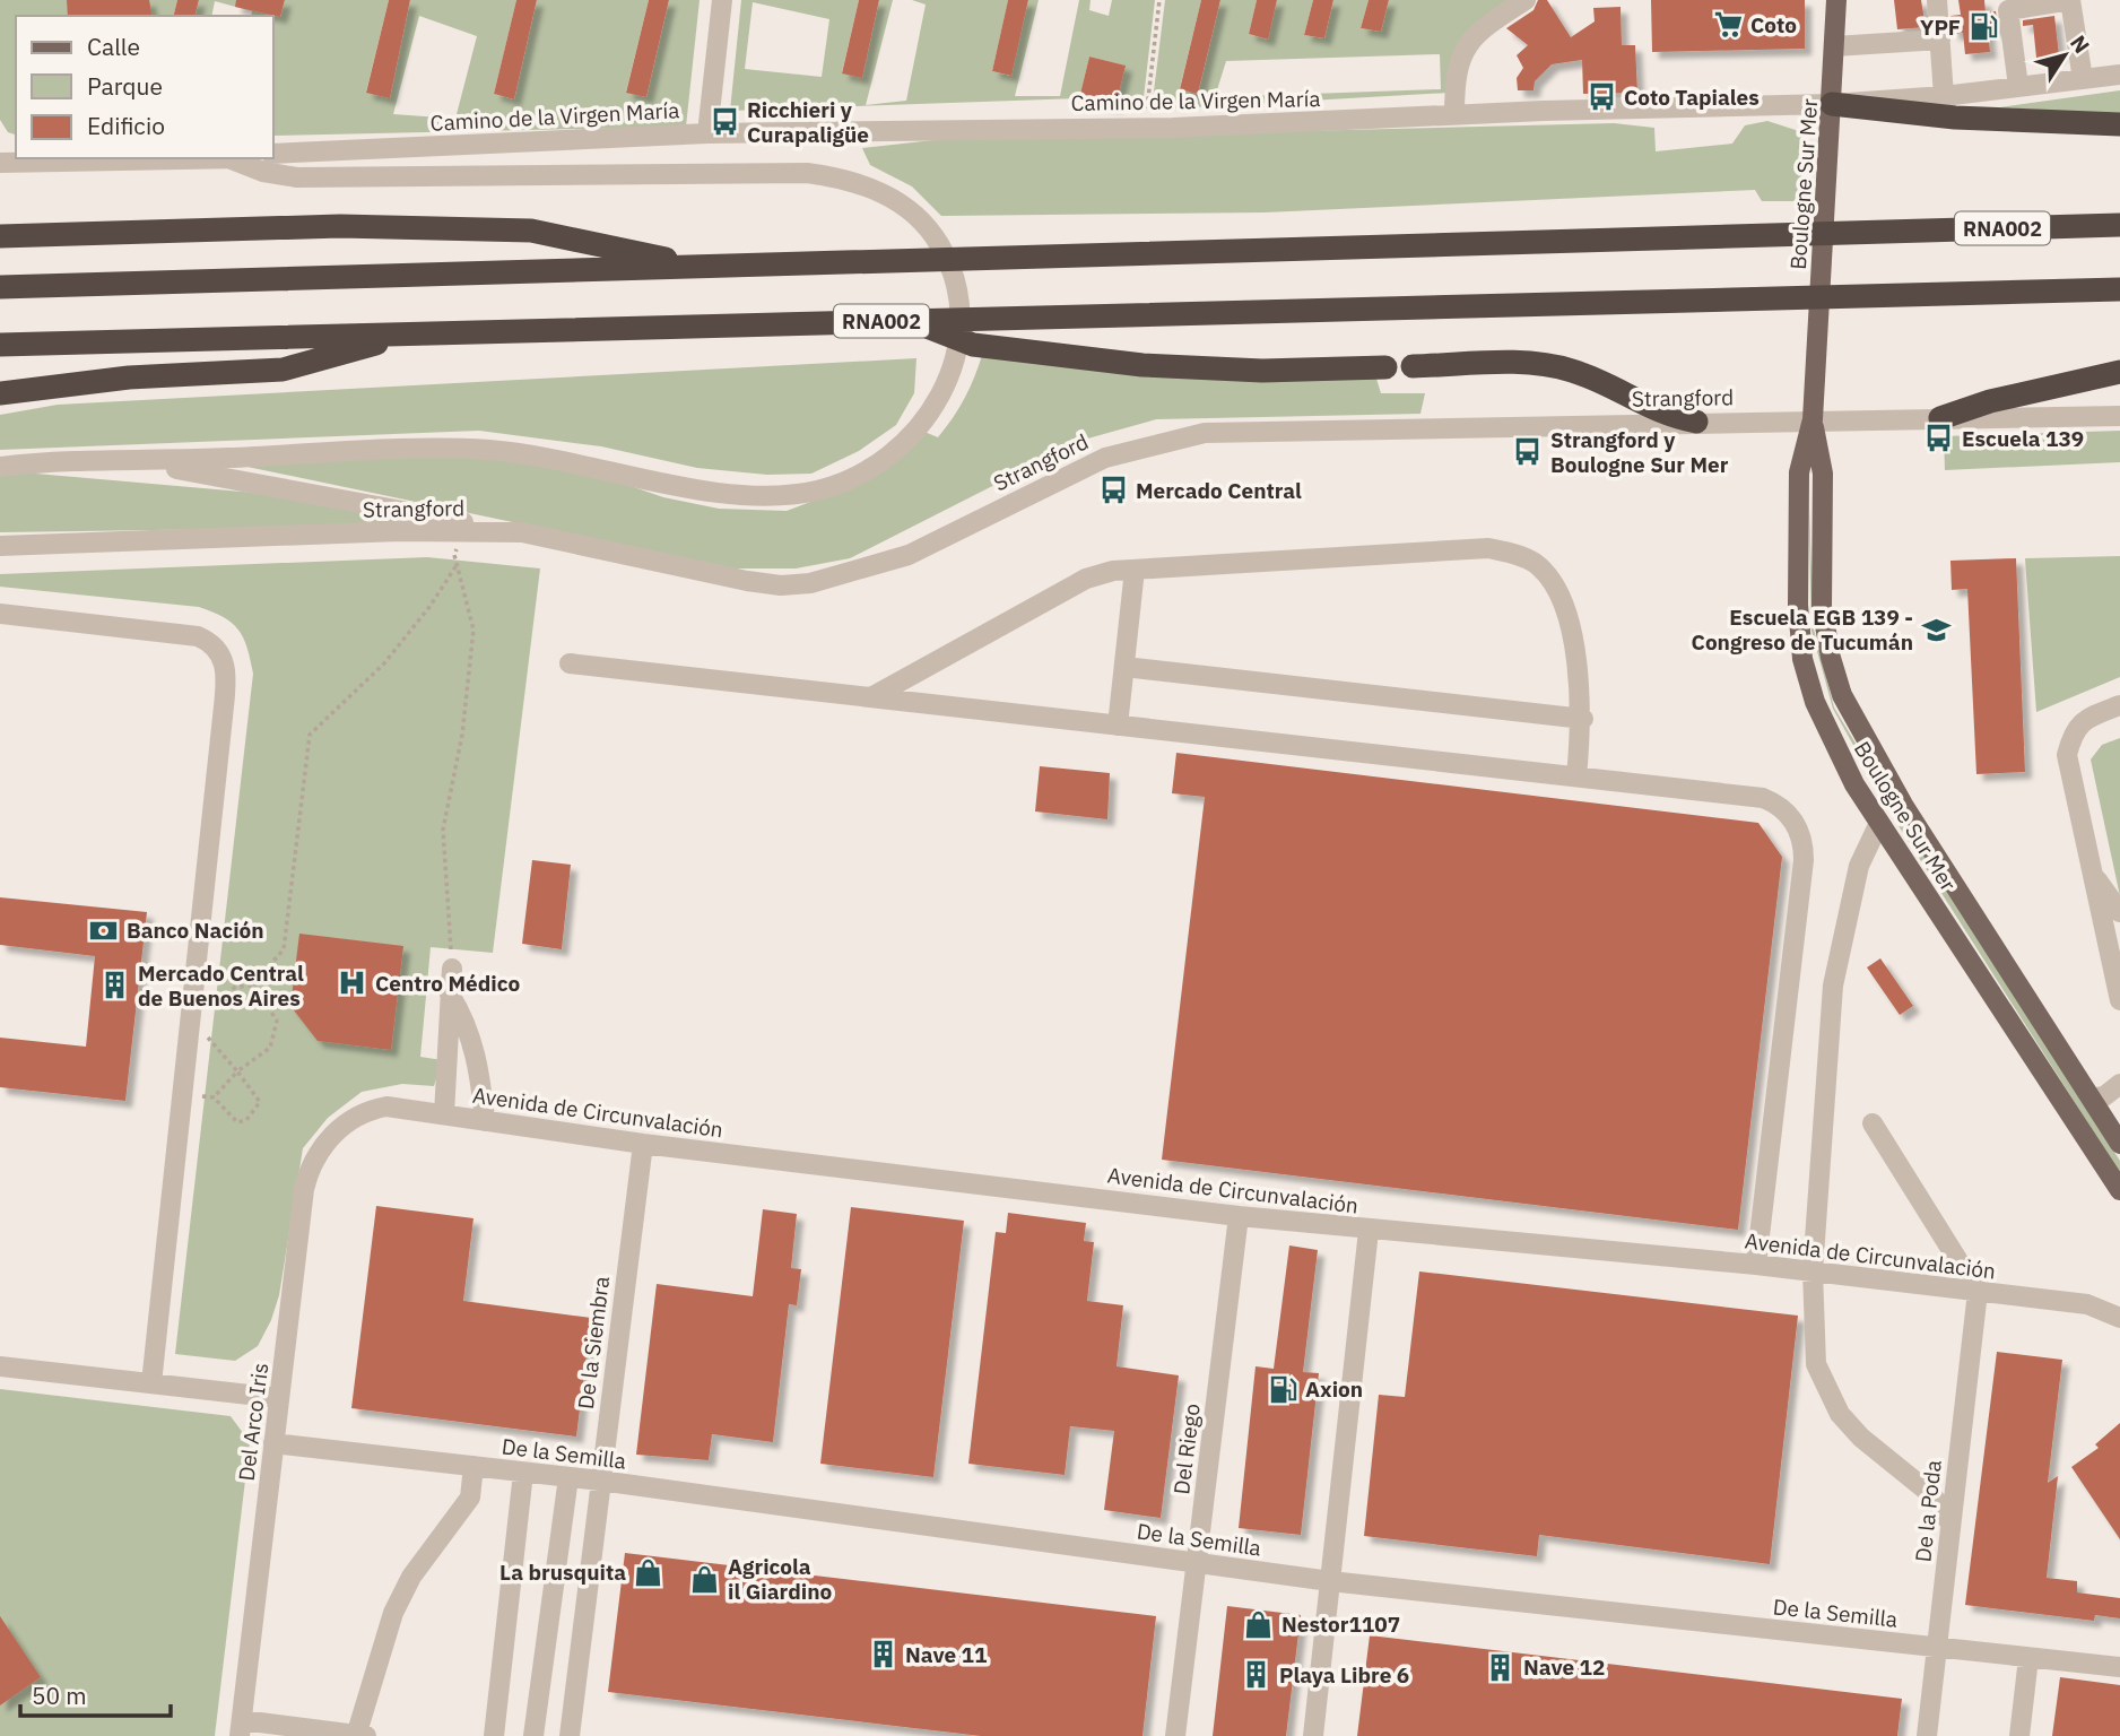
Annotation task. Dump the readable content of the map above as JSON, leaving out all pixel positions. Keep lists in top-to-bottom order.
{
  "streets": {
    "highway": ["RNA002"],
    "main road": ["Boulogne Sur Mer"],
    "street": [
      "Camino de la Virgen María",
      "Strangford",
      "Avenida de Circunvalación",
      "De la Siembra",
      "Del Arco Iris",
      "Del Riego",
      "De la Semilla",
      "De la Poda"
    ]
  },
  "crossings": [
    ["Camino de la Virgen María", "Boulogne Sur Mer"],
    ["Boulogne Sur Mer", "Strangford"],
    ["Avenida de Circunvalación", "De la Siembra"],
    ["Avenida de Circunvalación", "Del Arco Iris"],
    ["Avenida de Circunvalación", "Del Riego"],
    ["Avenida de Circunvalación", "De la Poda"],
    ["De la Siembra", "De la Semilla"],
    ["Del Arco Iris", "De la Semilla"],
    ["Del Riego", "De la Semilla"],
    ["De la Semilla", "De la Poda"]
  ],
  "places": {
    "supermarket": ["Coto"],
    "fuel station": ["YPF", "Axion"],
    "bus stop": [
      "Coto Tapiales",
      "Ricchieri y Curapaligüe",
      "Escuela 139",
      "Strangford y Boulogne Sur Mer",
      "Mercado Central"
    ],
    "school or university": ["Escuela EGB 139 - Congreso de Tucumán"],
    "bank": ["Banco Nación"],
    "hospital": ["Centro Médico"],
    "building": [
      "Mercado Central de Buenos Aires",
      "Nave 11",
      "Nave 12",
      "Playa Libre 6"
    ],
    "shop": ["La brusquita", "Agricola il Giardino", "Nestor1107"]
  },
  "legend": ["Calle", "Parque", "Edificio"],
  "scale_bar": "50 m",
  "north": "top right"
}
